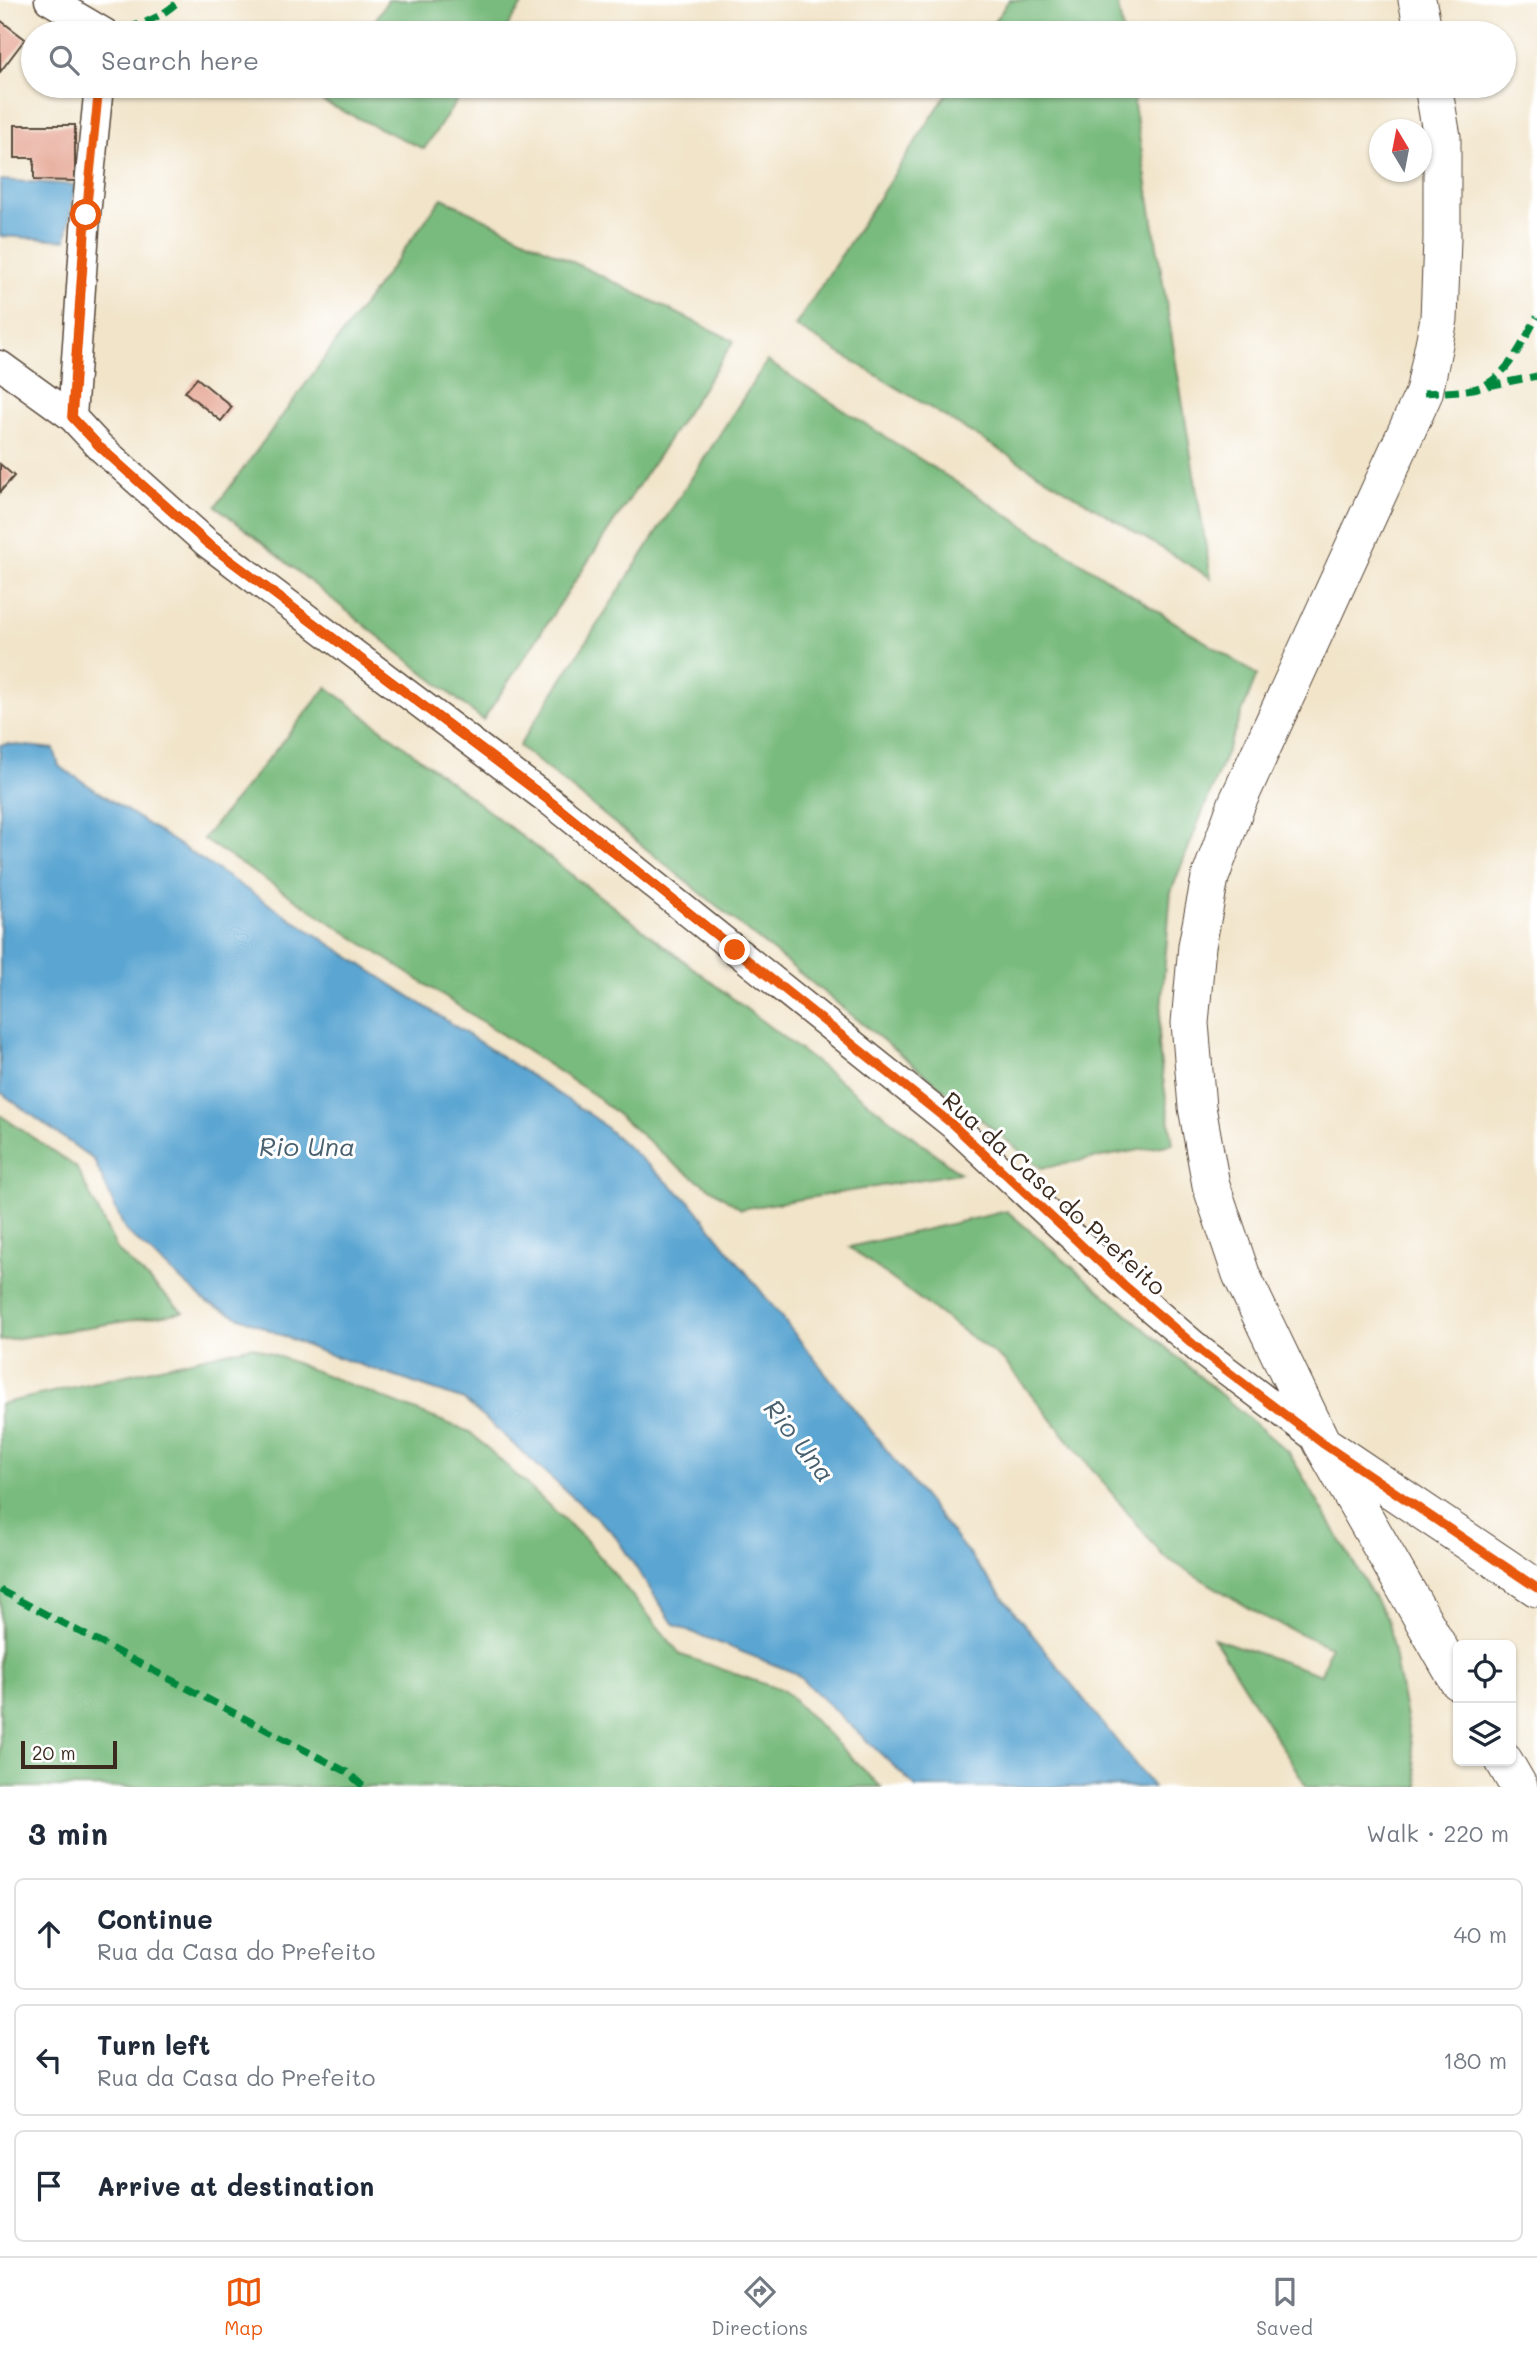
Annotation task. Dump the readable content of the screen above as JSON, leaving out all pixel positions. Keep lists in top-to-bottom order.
{
  "streets": {
    "street": ["Rua da Casa do Prefeito"]
  },
  "water": ["Rio Una"],
  "scale_bar": "20 m",
  "north": "top",
  "page": {
    "search": "Search here",
    "scale": "20 m",
    "heading": ["3 min", "Walk · 220 m"],
    "list": [
      ["Continue", "Rua da Casa do Prefeito", "40 m"],
      ["Turn left", "Rua da Casa do Prefeito", "180 m"],
      "Arrive at destination"
    ],
    "nav": ["Map", "Directions", "Saved"]
  }
}
